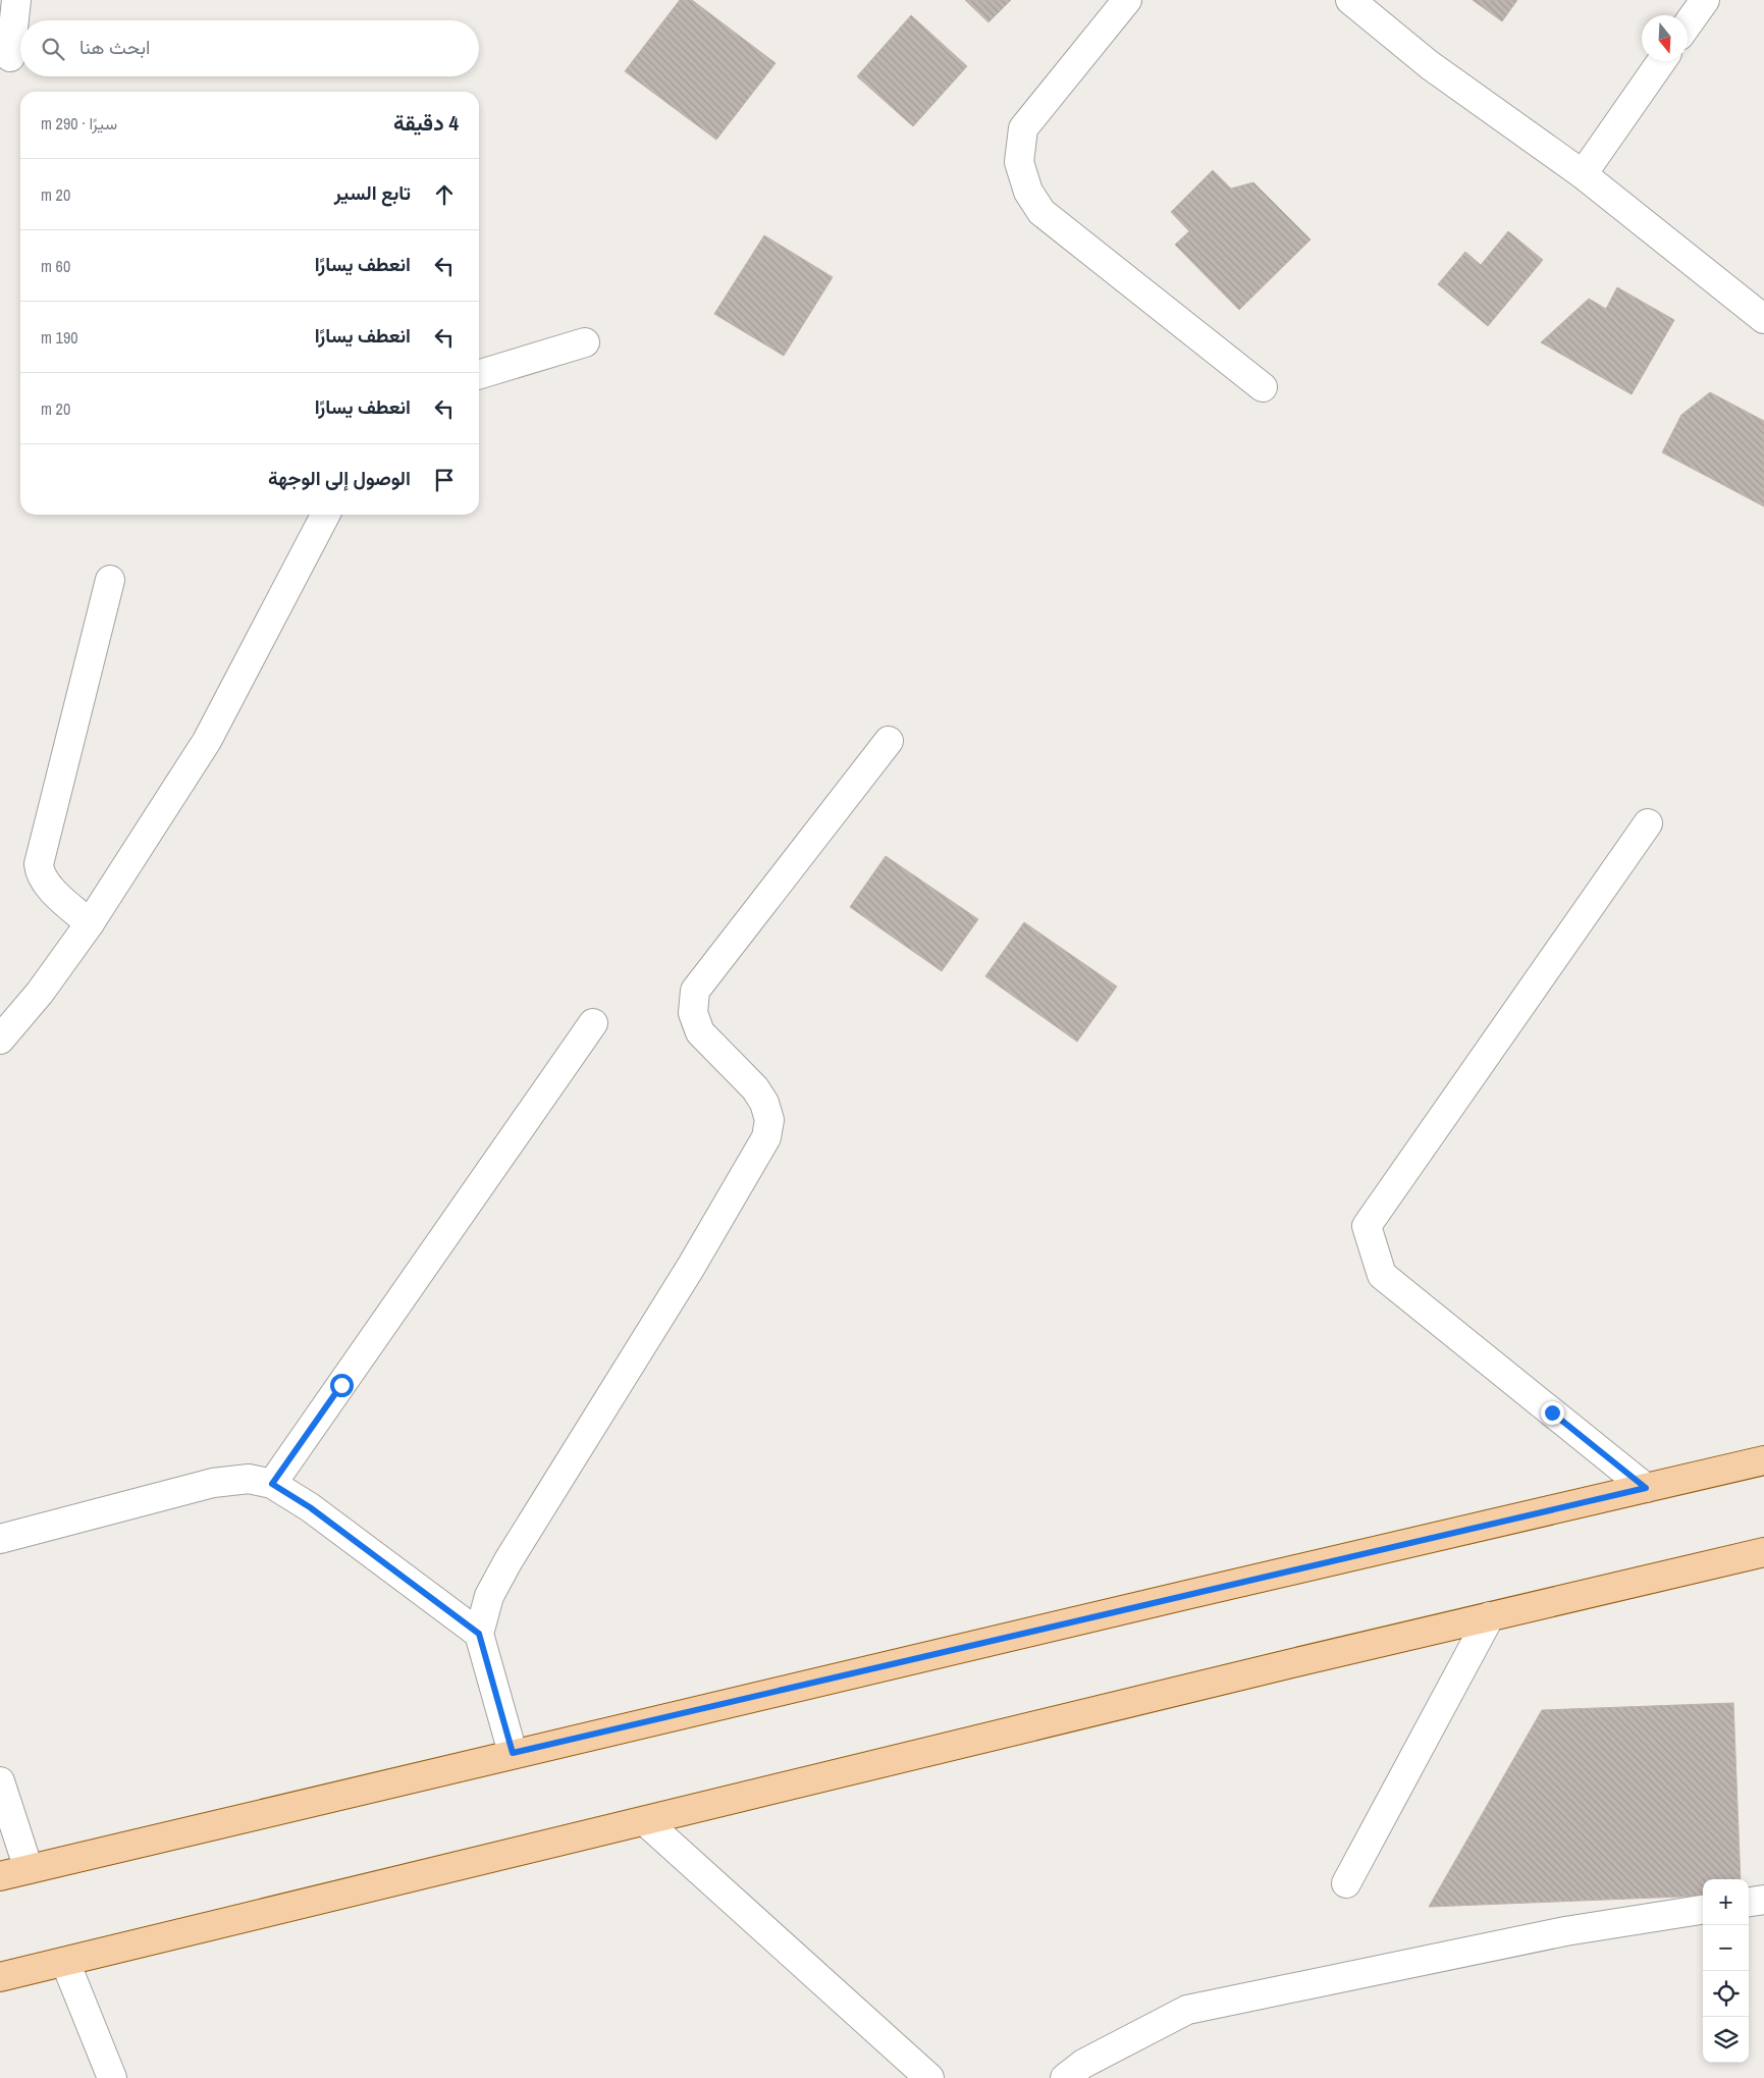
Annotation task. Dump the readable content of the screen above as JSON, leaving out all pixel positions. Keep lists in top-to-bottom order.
{
  "north": "bottom",
  "page": {
    "search": "ابحث هنا",
    "heading": ["4 دقيقة", "سيرًا · 290 m"],
    "list": [
      ["تابع السير", "20 m"],
      ["انعطف يسارًا", "60 m"],
      ["انعطف يسارًا", "190 m"],
      ["انعطف يسارًا", "20 m"],
      "الوصول إلى الوجهة"
    ],
    "map_buttons": ["+", "−"]
  }
}
